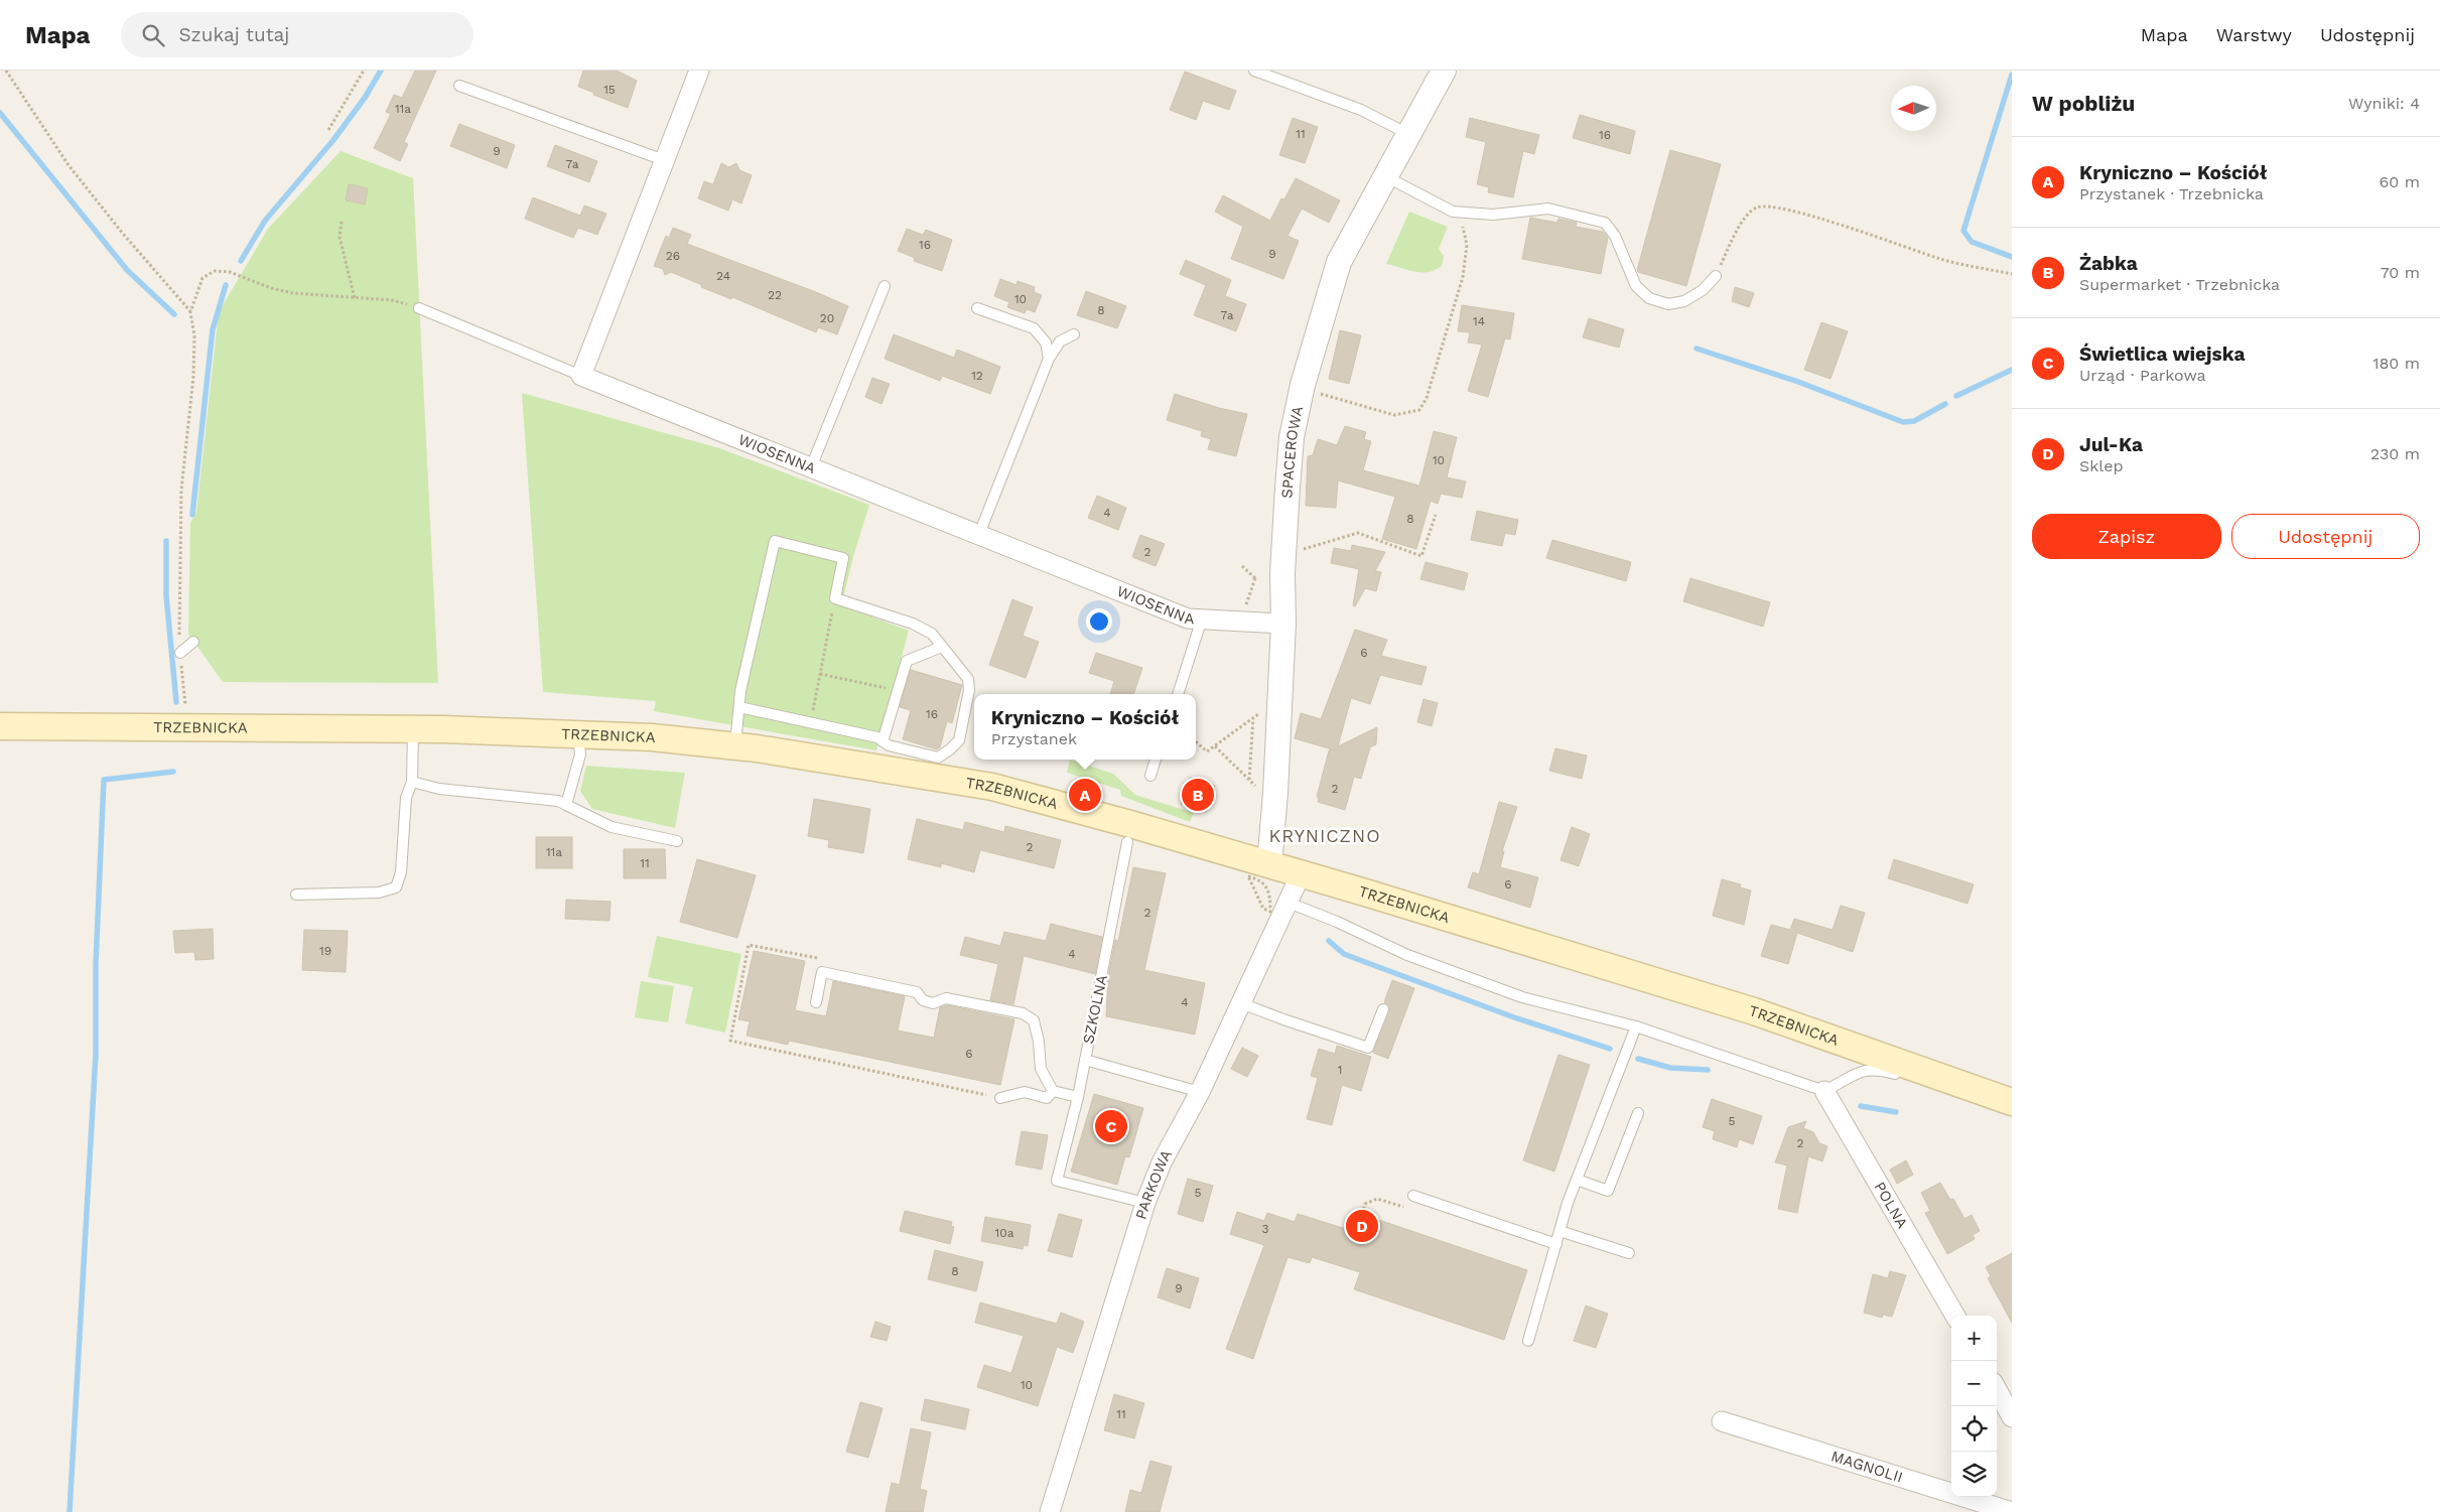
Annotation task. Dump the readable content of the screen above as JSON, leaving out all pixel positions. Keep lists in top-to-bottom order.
{
  "streets": {
    "main road": ["TRZEBNICKA"],
    "street": [
      "SPACEROWA",
      "WIOSENNA",
      "PARKOWA",
      "POLNA",
      "MAGNOLII"
    ],
    "lane": ["SZKOLNA"]
  },
  "crossings": [
    ["SPACEROWA", "WIOSENNA"],
    ["SPACEROWA", "TRZEBNICKA"],
    ["TRZEBNICKA", "PARKOWA"],
    ["SZKOLNA", "PARKOWA"]
  ],
  "districts": ["KRYNICZNO"],
  "house_numbers": [
    "15",
    "11a",
    "11",
    "16",
    "9",
    "7a",
    "16",
    "9",
    "26",
    "24",
    "22",
    "10",
    "8",
    "7a",
    "20",
    "14",
    "12",
    "10",
    "4",
    "8",
    "2",
    "6",
    "16",
    "2",
    "2",
    "11a",
    "11",
    "6",
    "2",
    "19",
    "4",
    "4",
    "6",
    "1",
    "5",
    "2",
    "5",
    "3",
    "10a",
    "8",
    "9",
    "10",
    "11"
  ],
  "north": "left",
  "page": {
    "header": "Mapa",
    "search": "Szukaj tutaj",
    "nav": ["Mapa", "Warstwy", "Udostępnij"],
    "heading": ["W pobliżu", "Wyniki: 4"],
    "list": [
      {
        "mark": "A",
        "name": "Kryniczno – Kościół",
        "note": "Przystanek · Trzebnicka",
        "value": "60 m"
      },
      {
        "mark": "B",
        "name": "Żabka",
        "note": "Supermarket · Trzebnicka",
        "value": "70 m"
      },
      {
        "mark": "C",
        "name": "Świetlica wiejska",
        "note": "Urząd · Parkowa",
        "value": "180 m"
      },
      {
        "mark": "D",
        "name": "Jul-Ka",
        "note": "Sklep",
        "value": "230 m"
      }
    ],
    "buttons": ["Zapisz", "Udostępnij"],
    "popup": ["Kryniczno – Kościół", "Przystanek"],
    "pins": [
      "A",
      "B",
      "C",
      "D"
    ],
    "map_buttons": ["+", "−"]
  }
}
